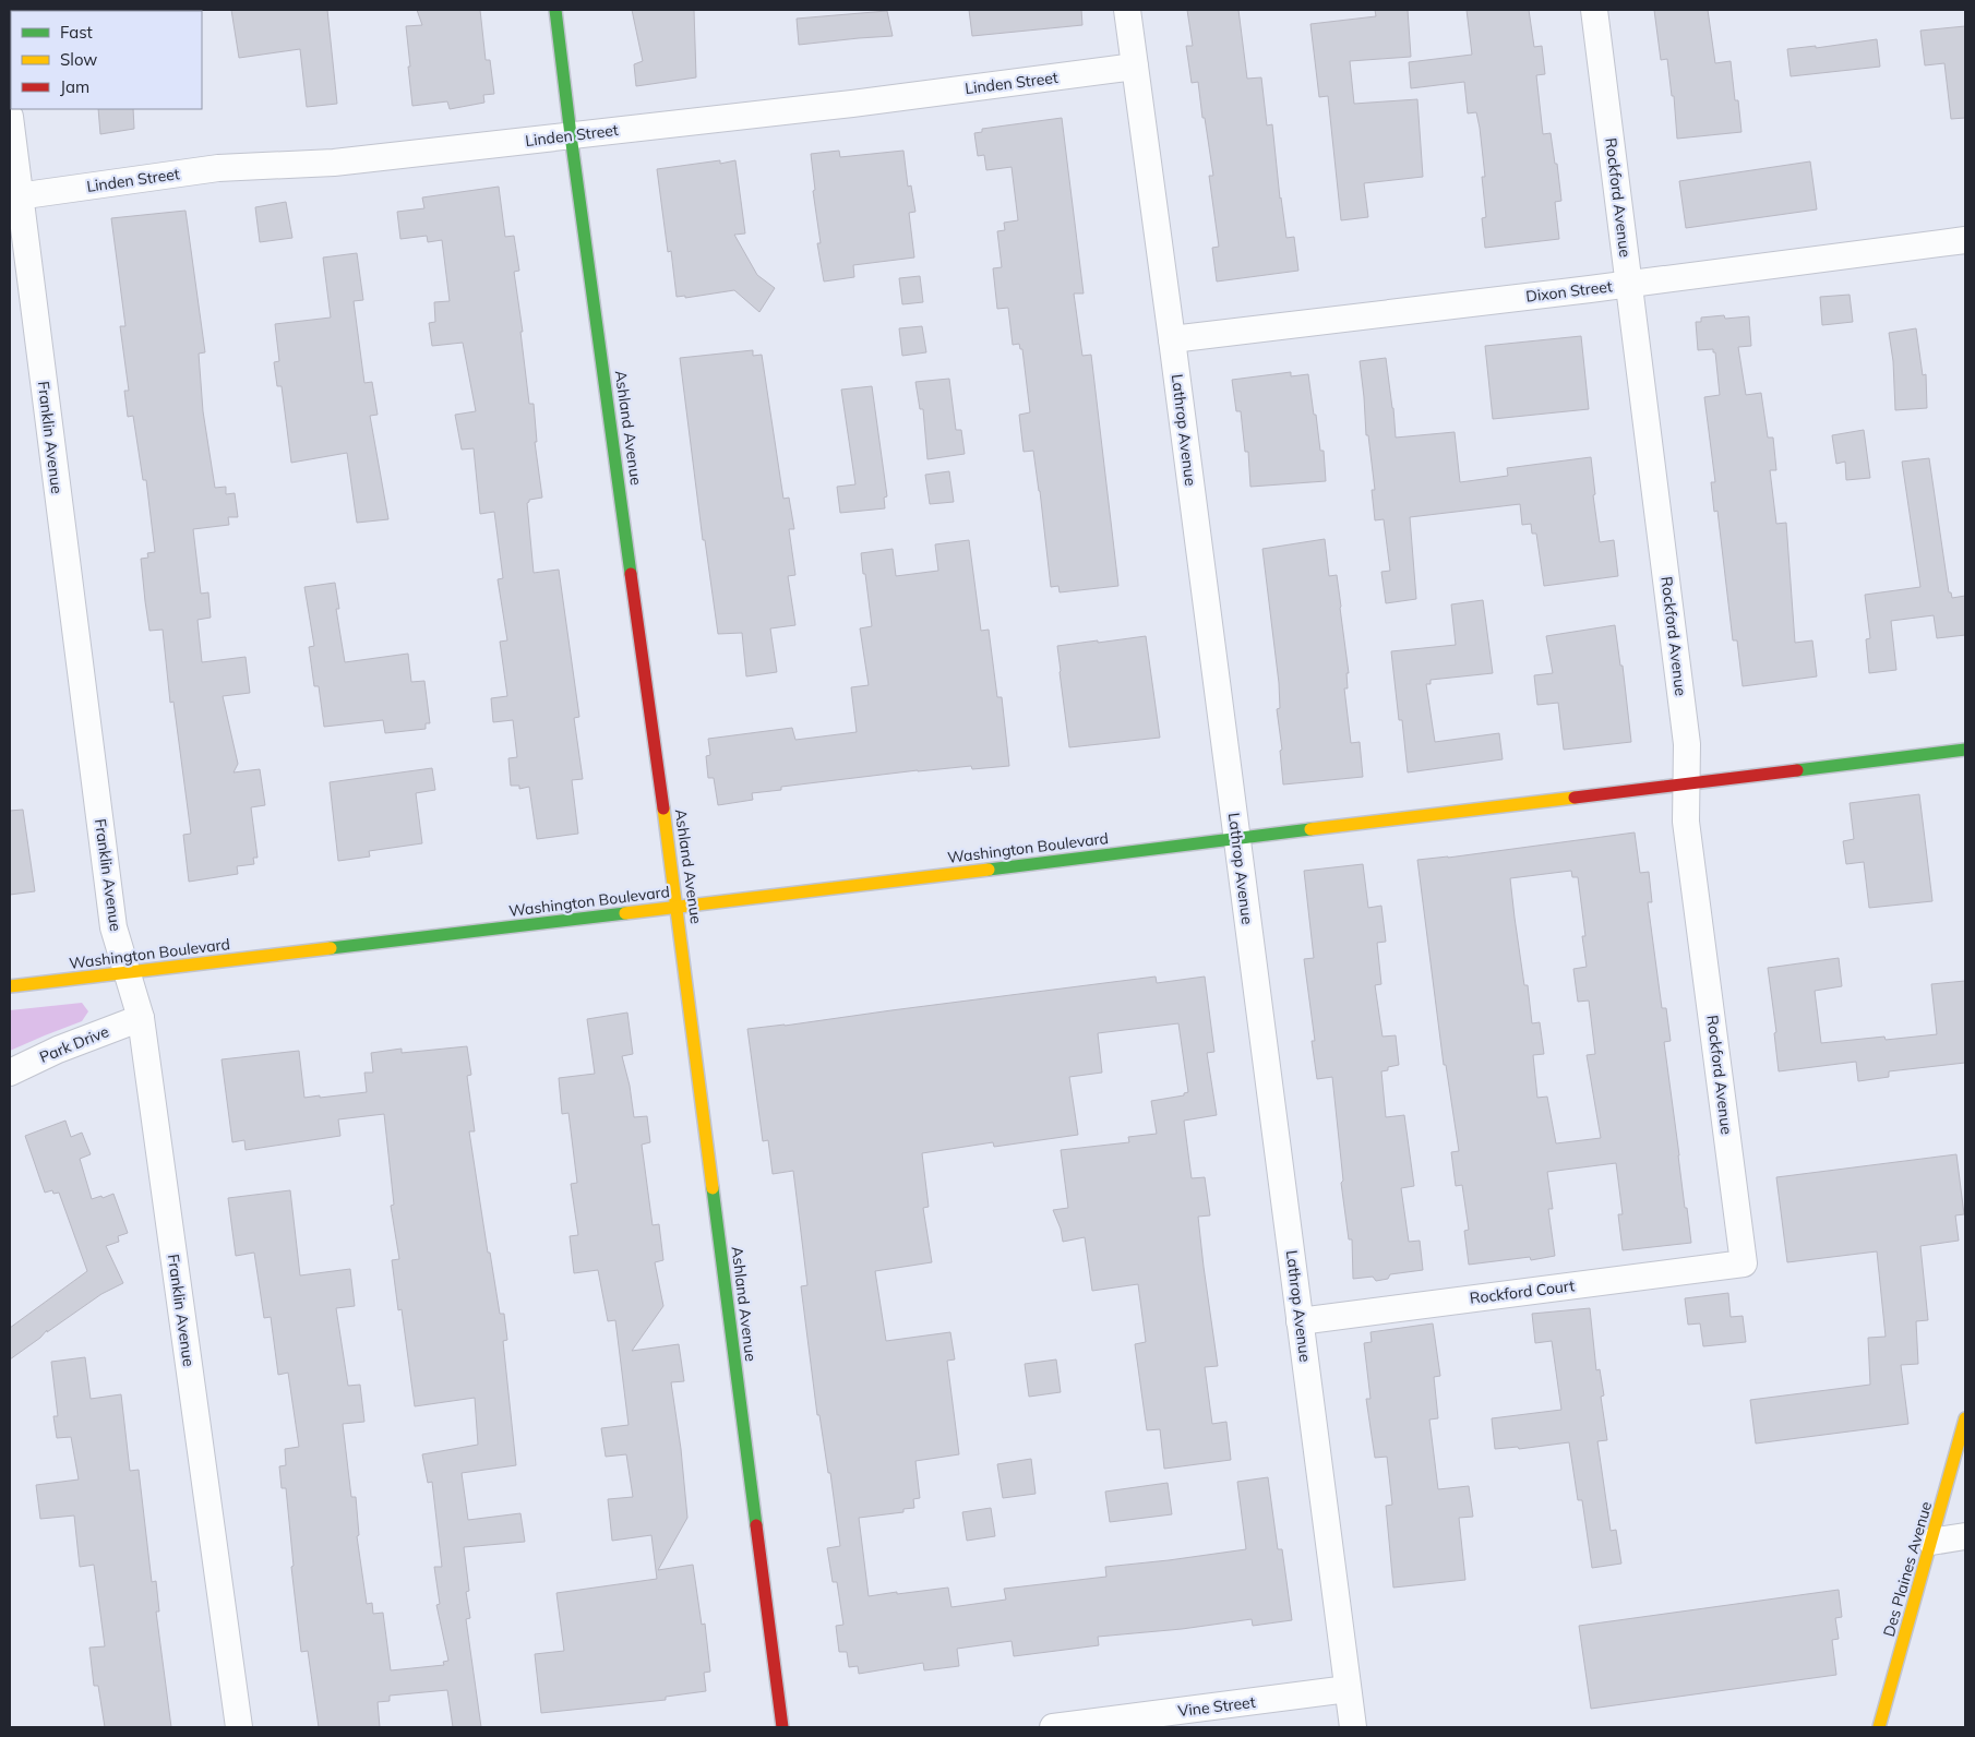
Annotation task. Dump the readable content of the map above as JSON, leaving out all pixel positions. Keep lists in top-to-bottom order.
{
  "streets": {
    "street": [
      "Linden Street",
      "Rockford Avenue",
      "Dixon Street",
      "Ashland Avenue",
      "Lathrop Avenue",
      "Franklin Avenue",
      "Washington Boulevard",
      "Park Drive",
      "Rockford Court",
      "Des Plaines Avenue",
      "Vine Street"
    ]
  },
  "crossings": [
    ["Linden Street", "Ashland Avenue"],
    ["Linden Street", "Lathrop Avenue"],
    ["Linden Street", "Franklin Avenue"],
    ["Rockford Avenue", "Dixon Street"],
    ["Rockford Avenue", "Washington Boulevard"],
    ["Rockford Avenue", "Rockford Court"],
    ["Dixon Street", "Lathrop Avenue"],
    ["Ashland Avenue", "Washington Boulevard"],
    ["Lathrop Avenue", "Washington Boulevard"],
    ["Lathrop Avenue", "Rockford Court"],
    ["Lathrop Avenue", "Vine Street"],
    ["Franklin Avenue", "Washington Boulevard"],
    ["Franklin Avenue", "Park Drive"]
  ],
  "legend": ["Fast", "Slow", "Jam"]
}
